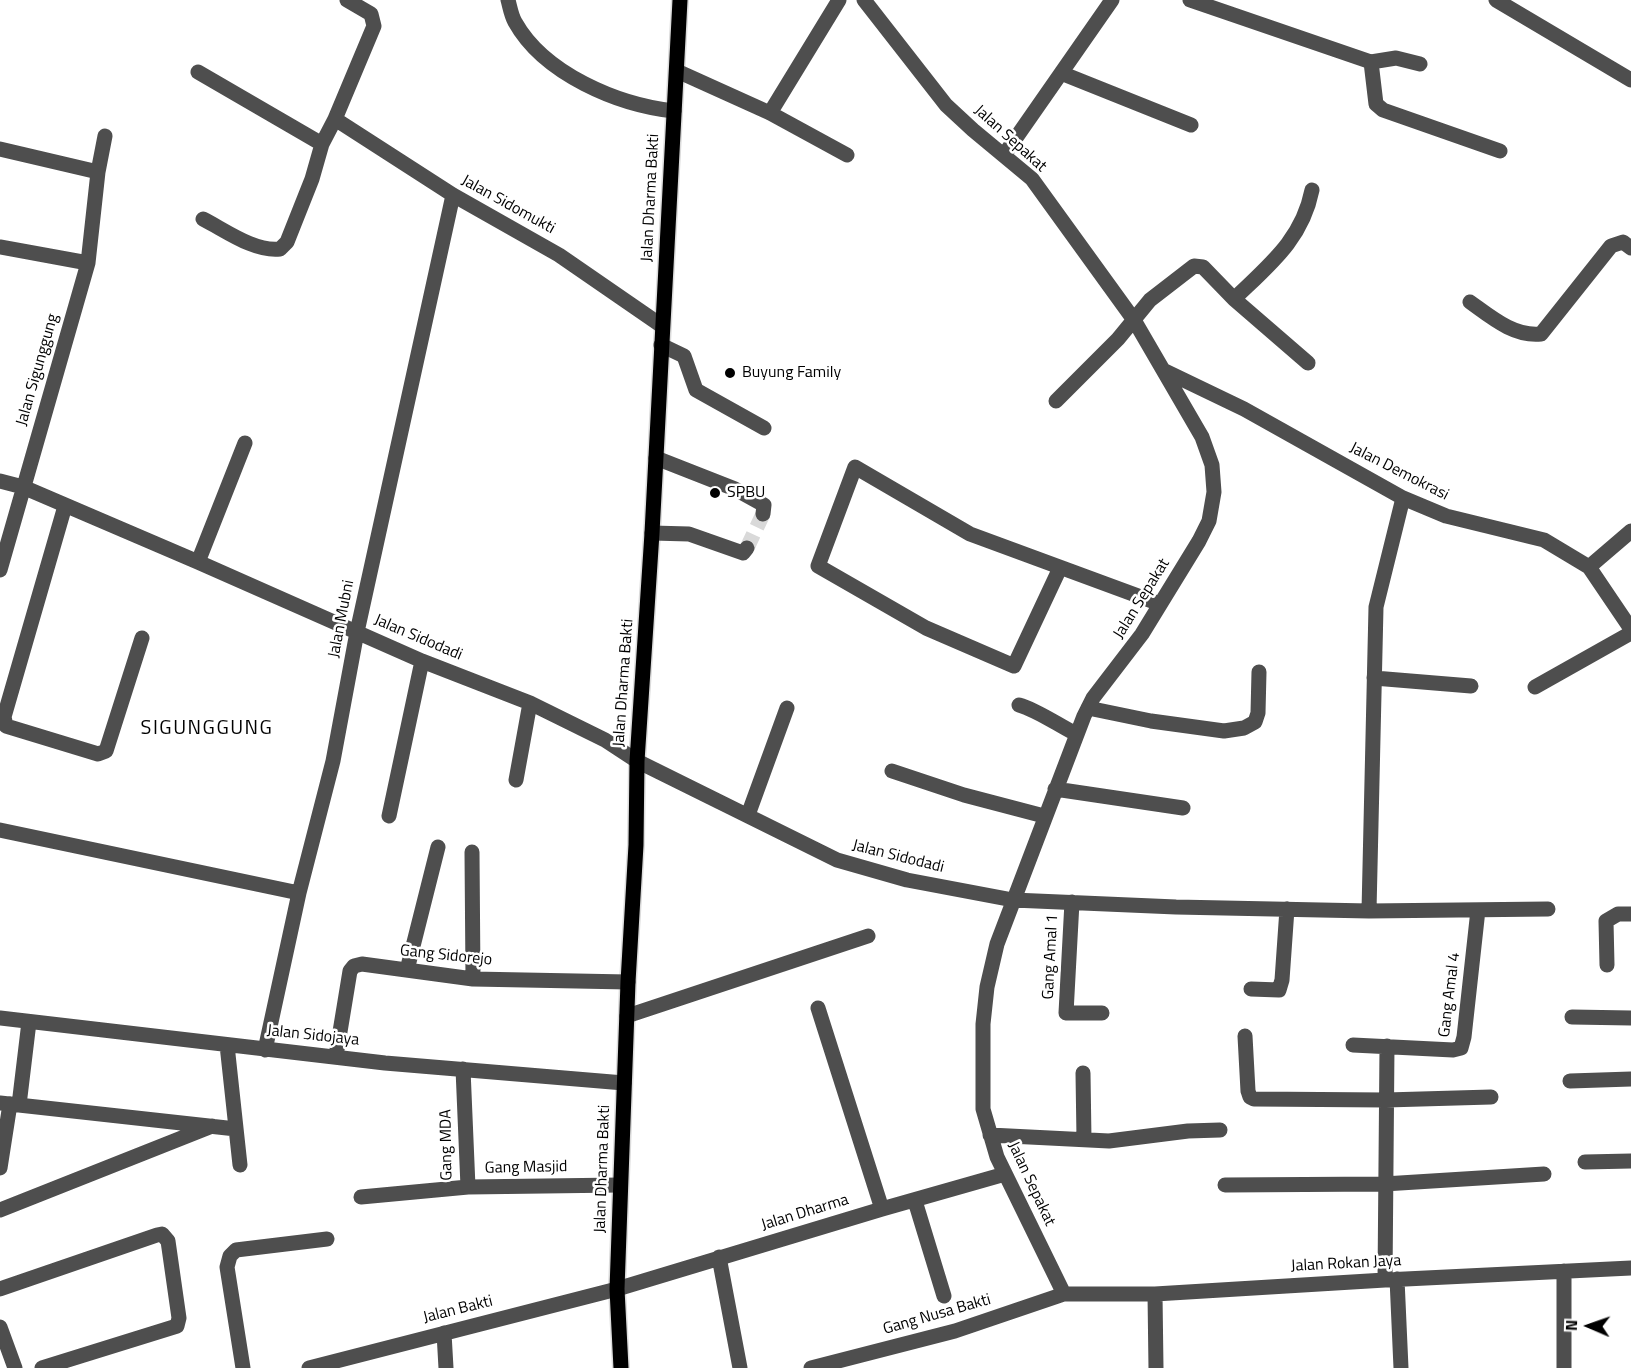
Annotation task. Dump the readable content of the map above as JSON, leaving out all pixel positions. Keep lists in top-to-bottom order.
{
  "streets": {
    "main road": ["Jalan Dharma Bakti"],
    "street": [
      "Jalan Sepakat",
      "Jalan Sidomukti",
      "Jalan Sigunggung",
      "Jalan Demokrasi",
      "Jalan Mubni",
      "Jalan Sidodadi",
      "Gang Sidorejo",
      "Gang Amal 1",
      "Gang Amal 4",
      "Jalan Sidojaya",
      "Gang MDA",
      "Gang Masjid",
      "Jalan Dharma",
      "Jalan Rokan Jaya",
      "Jalan Bakti",
      "Gang Nusa Bakti"
    ]
  },
  "crossings": [
    ["Jalan Sepakat", "Jalan Demokrasi"],
    ["Jalan Sepakat", "Jalan Sidodadi"],
    ["Jalan Sepakat", "Jalan Dharma"],
    ["Jalan Sepakat", "Jalan Rokan Jaya"],
    ["Jalan Sepakat", "Gang Nusa Bakti"],
    ["Jalan Dharma Bakti", "Jalan Sidomukti"],
    ["Jalan Dharma Bakti", "Jalan Sidodadi"],
    ["Jalan Dharma Bakti", "Gang Sidorejo"],
    ["Jalan Dharma Bakti", "Jalan Sidojaya"],
    ["Jalan Dharma Bakti", "Gang Masjid"],
    ["Jalan Dharma Bakti", "Jalan Dharma"],
    ["Jalan Dharma Bakti", "Jalan Bakti"],
    ["Jalan Sidomukti", "Jalan Mubni"],
    ["Jalan Sigunggung", "Jalan Sidodadi"],
    ["Jalan Mubni", "Jalan Sidodadi"],
    ["Jalan Mubni", "Jalan Sidojaya"],
    ["Jalan Sidodadi", "Gang Amal 1"],
    ["Jalan Sidodadi", "Gang Amal 4"],
    ["Gang Sidorejo", "Jalan Sidojaya"],
    ["Jalan Sidojaya", "Gang MDA"],
    ["Gang MDA", "Gang Masjid"],
    ["Jalan Dharma", "Jalan Bakti"],
    ["Jalan Rokan Jaya", "Gang Nusa Bakti"]
  ],
  "districts": ["SIGUNGGUNG"],
  "places": ["Buyung Family", "SPBU"],
  "north": "left"
}
